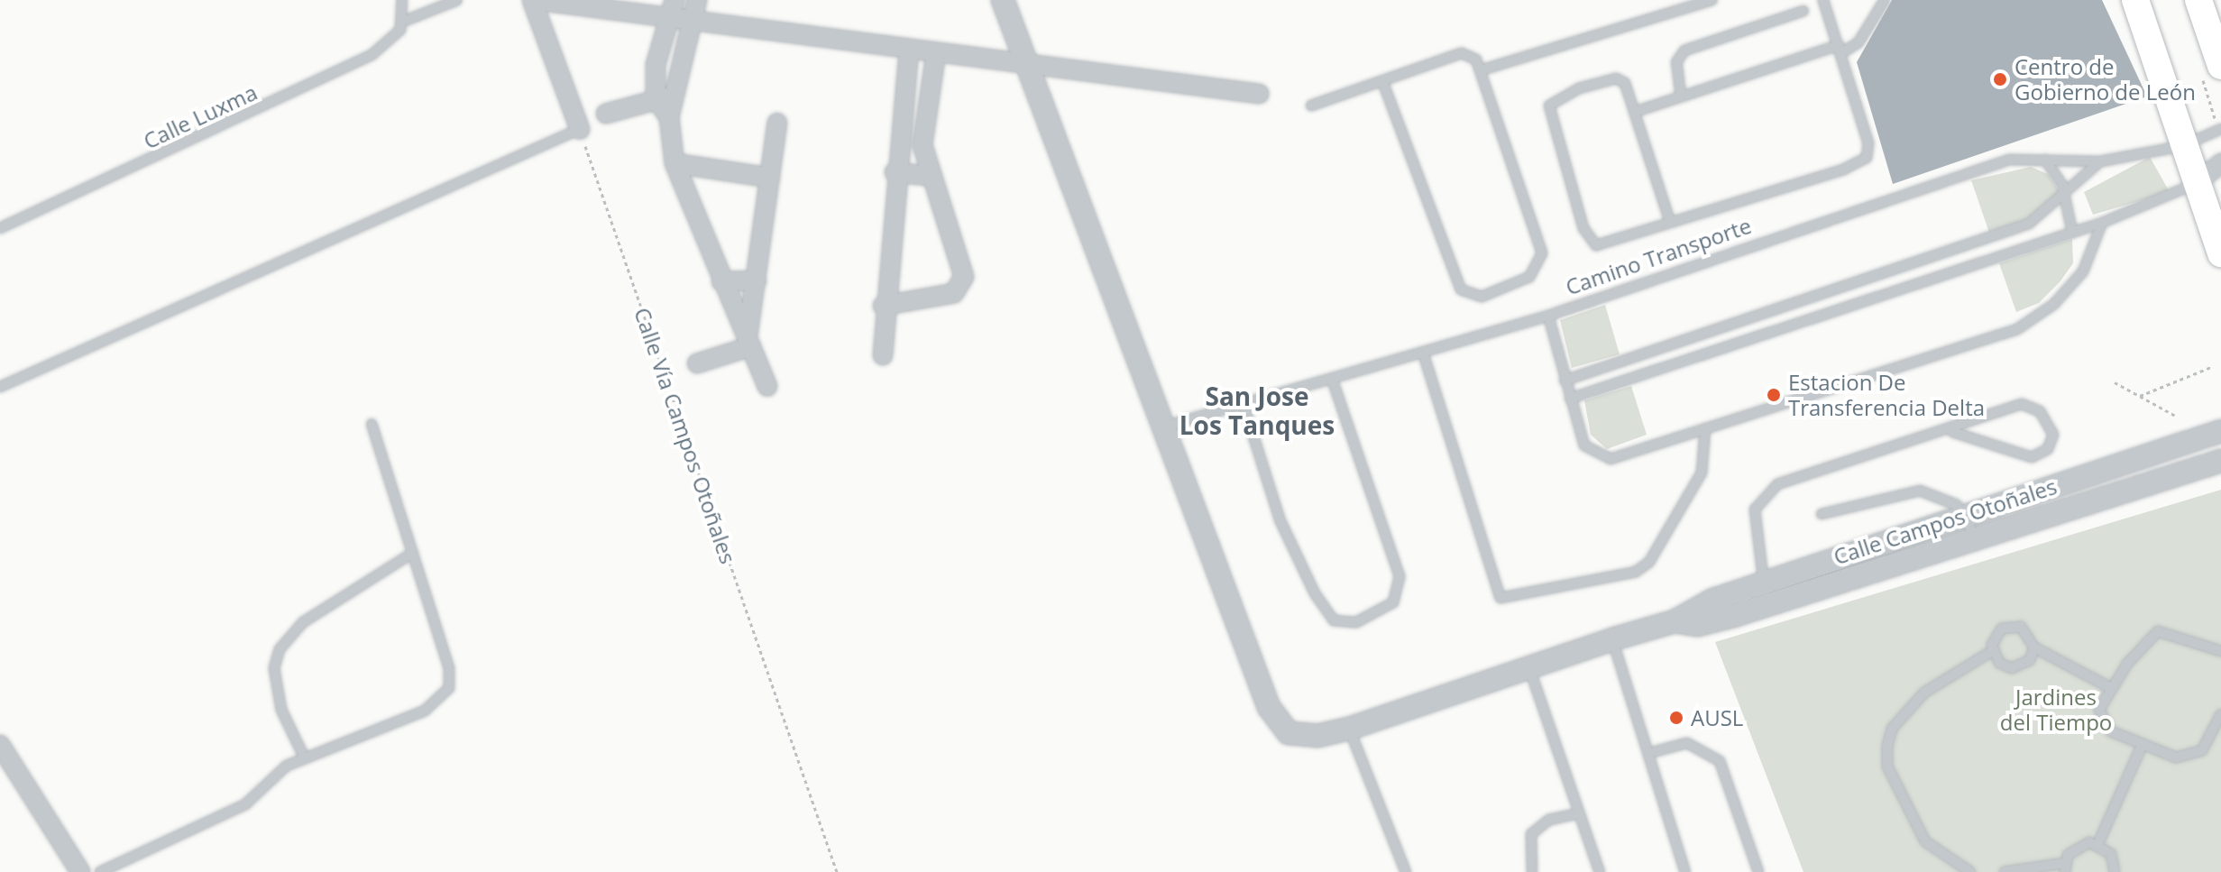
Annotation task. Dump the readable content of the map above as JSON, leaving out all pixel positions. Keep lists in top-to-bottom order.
{
  "streets": {
    "street": ["Calle Campos Otoñales"],
    "lane": ["Calle Luxma", "Camino Transporte"],
    "path": ["Calle Vía Campos Otoñales"]
  },
  "districts": ["San Jose Los Tanques"],
  "parks": ["Jardines del Tiempo"],
  "places": ["Centro de Gobierno de León", "Estacion De Transferencia Delta", "AUSL"]
}
